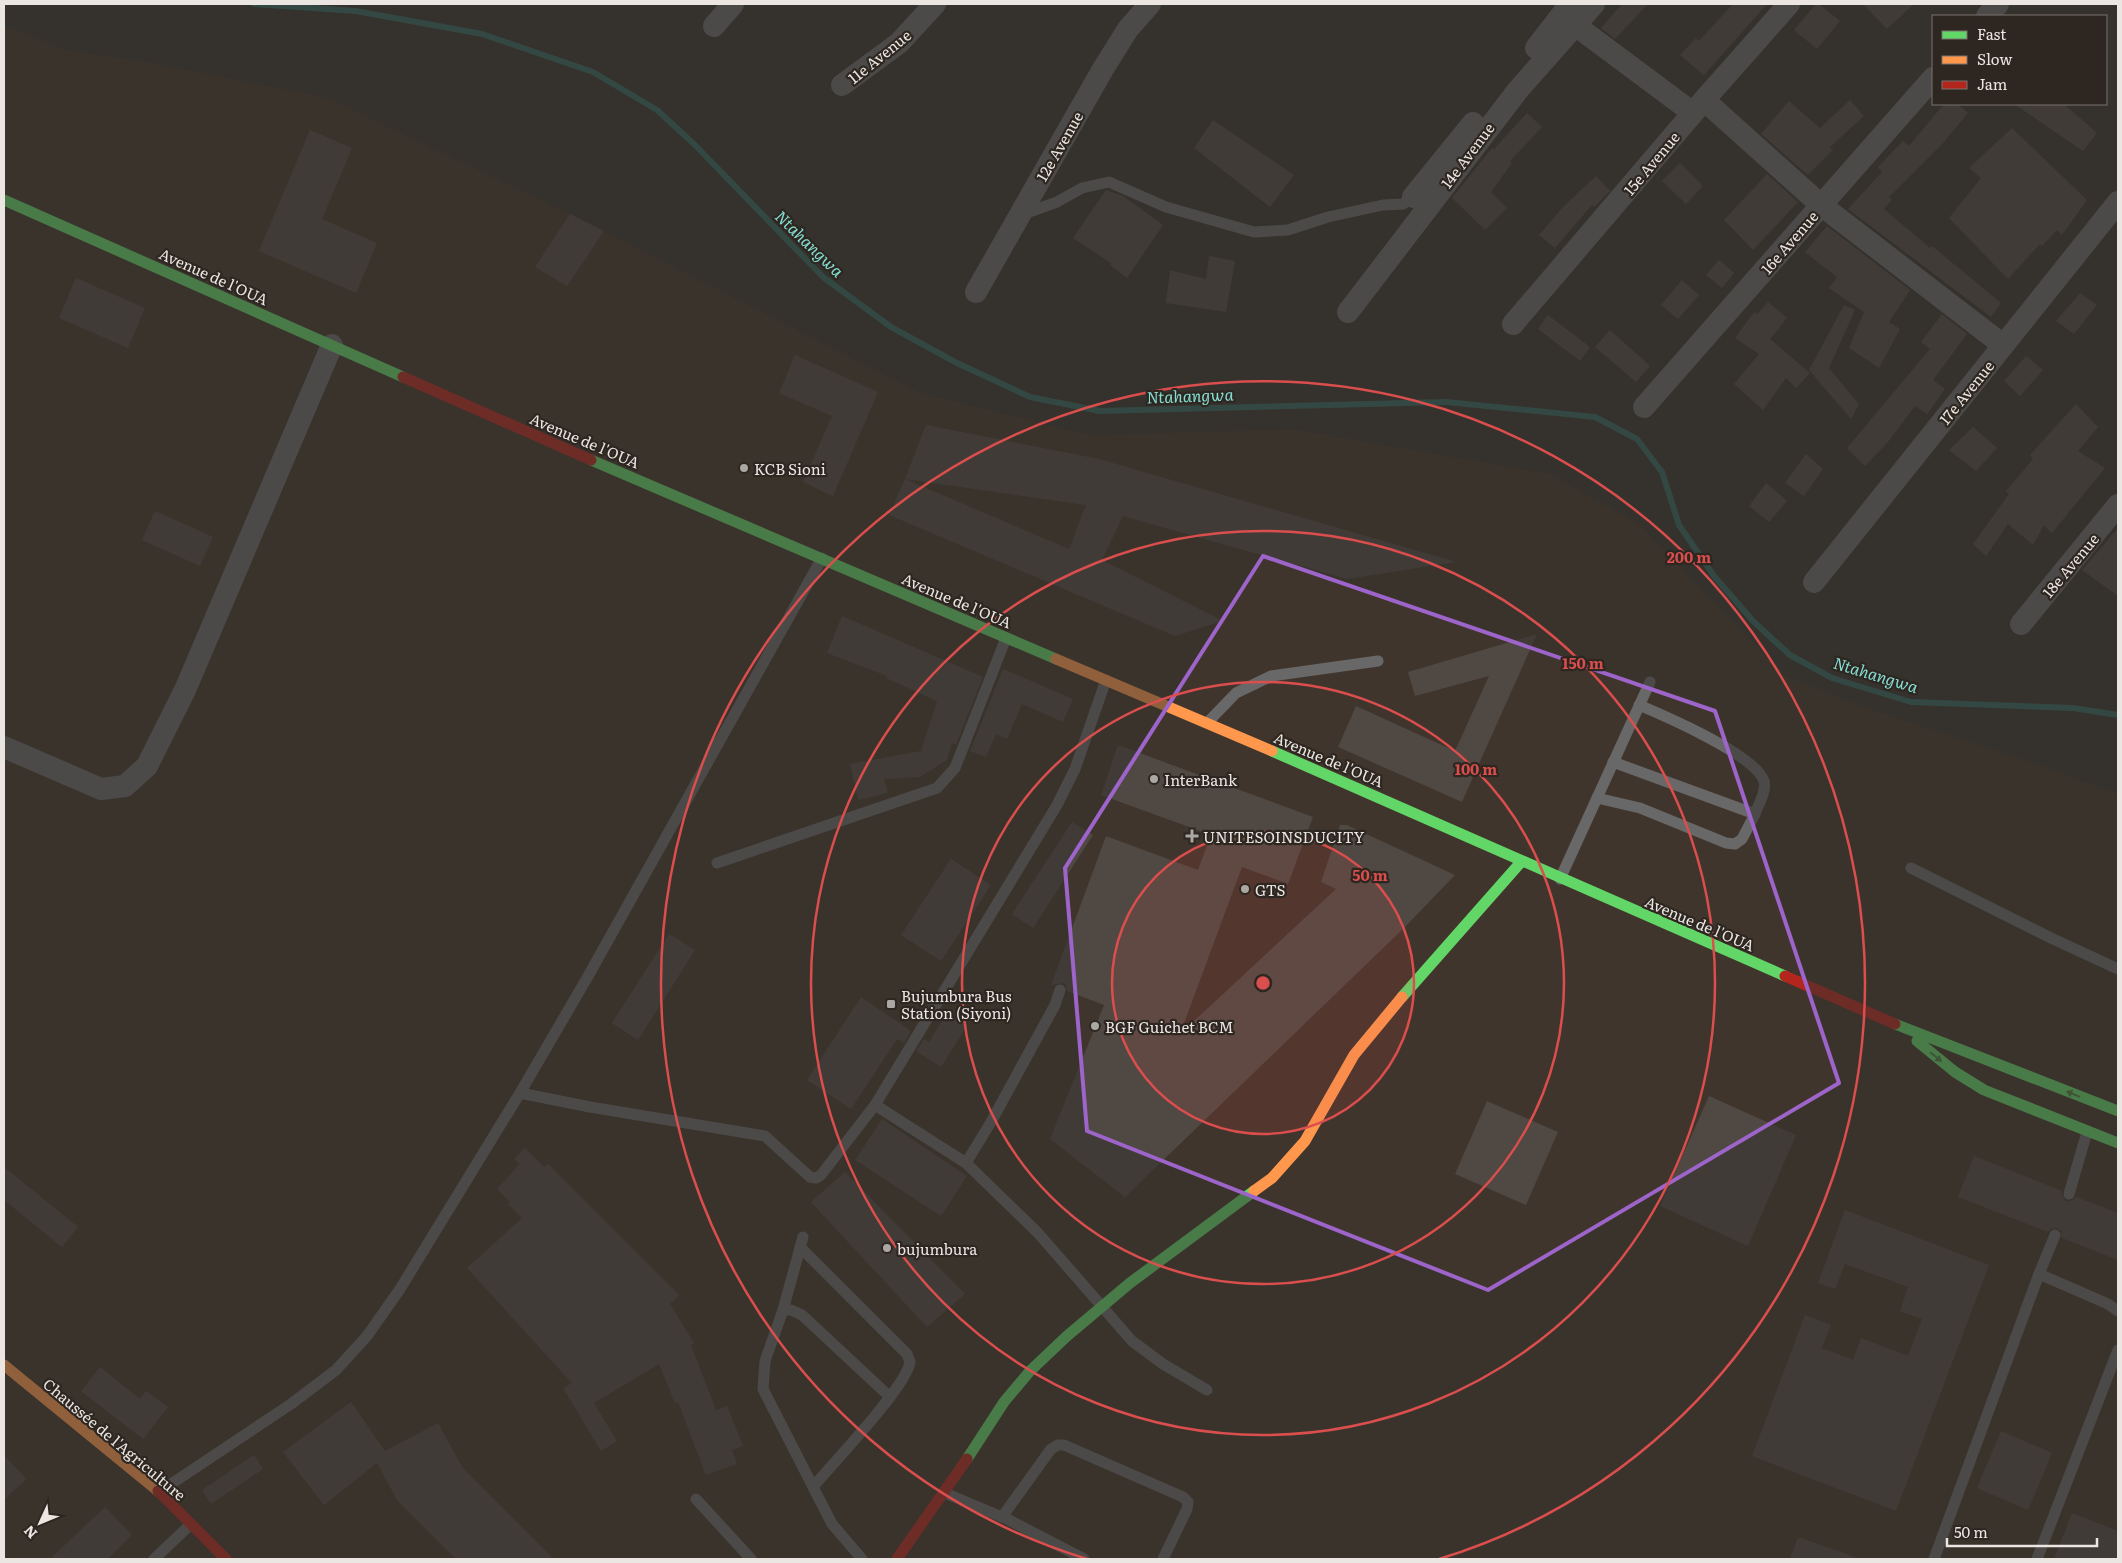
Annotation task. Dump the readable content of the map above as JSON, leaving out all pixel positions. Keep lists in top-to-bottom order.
{
  "streets": {
    "main road": ["Avenue de l'OUA", "Chaussée de l'Agriculture"],
    "street": [
      "11e Avenue",
      "12e Avenue",
      "14e Avenue",
      "15e Avenue",
      "16e Avenue",
      "17e Avenue",
      "18e Avenue"
    ]
  },
  "water": ["Ntahangwa"],
  "places": {
    "other": [
      "KCB Sioni",
      "InterBank",
      "GTS",
      "BGF Guichet BCM",
      "bujumbura"
    ],
    "health": ["UNITESOINSDUCITY"],
    "transit": ["Bujumbura Bus Station (Siyoni)"]
  },
  "legend": ["Fast", "Slow", "Jam"],
  "scale_bar": "50 m",
  "north": "bottom left",
  "rings": [
    "200 m",
    "150 m",
    "100 m",
    "50 m"
  ]
}
